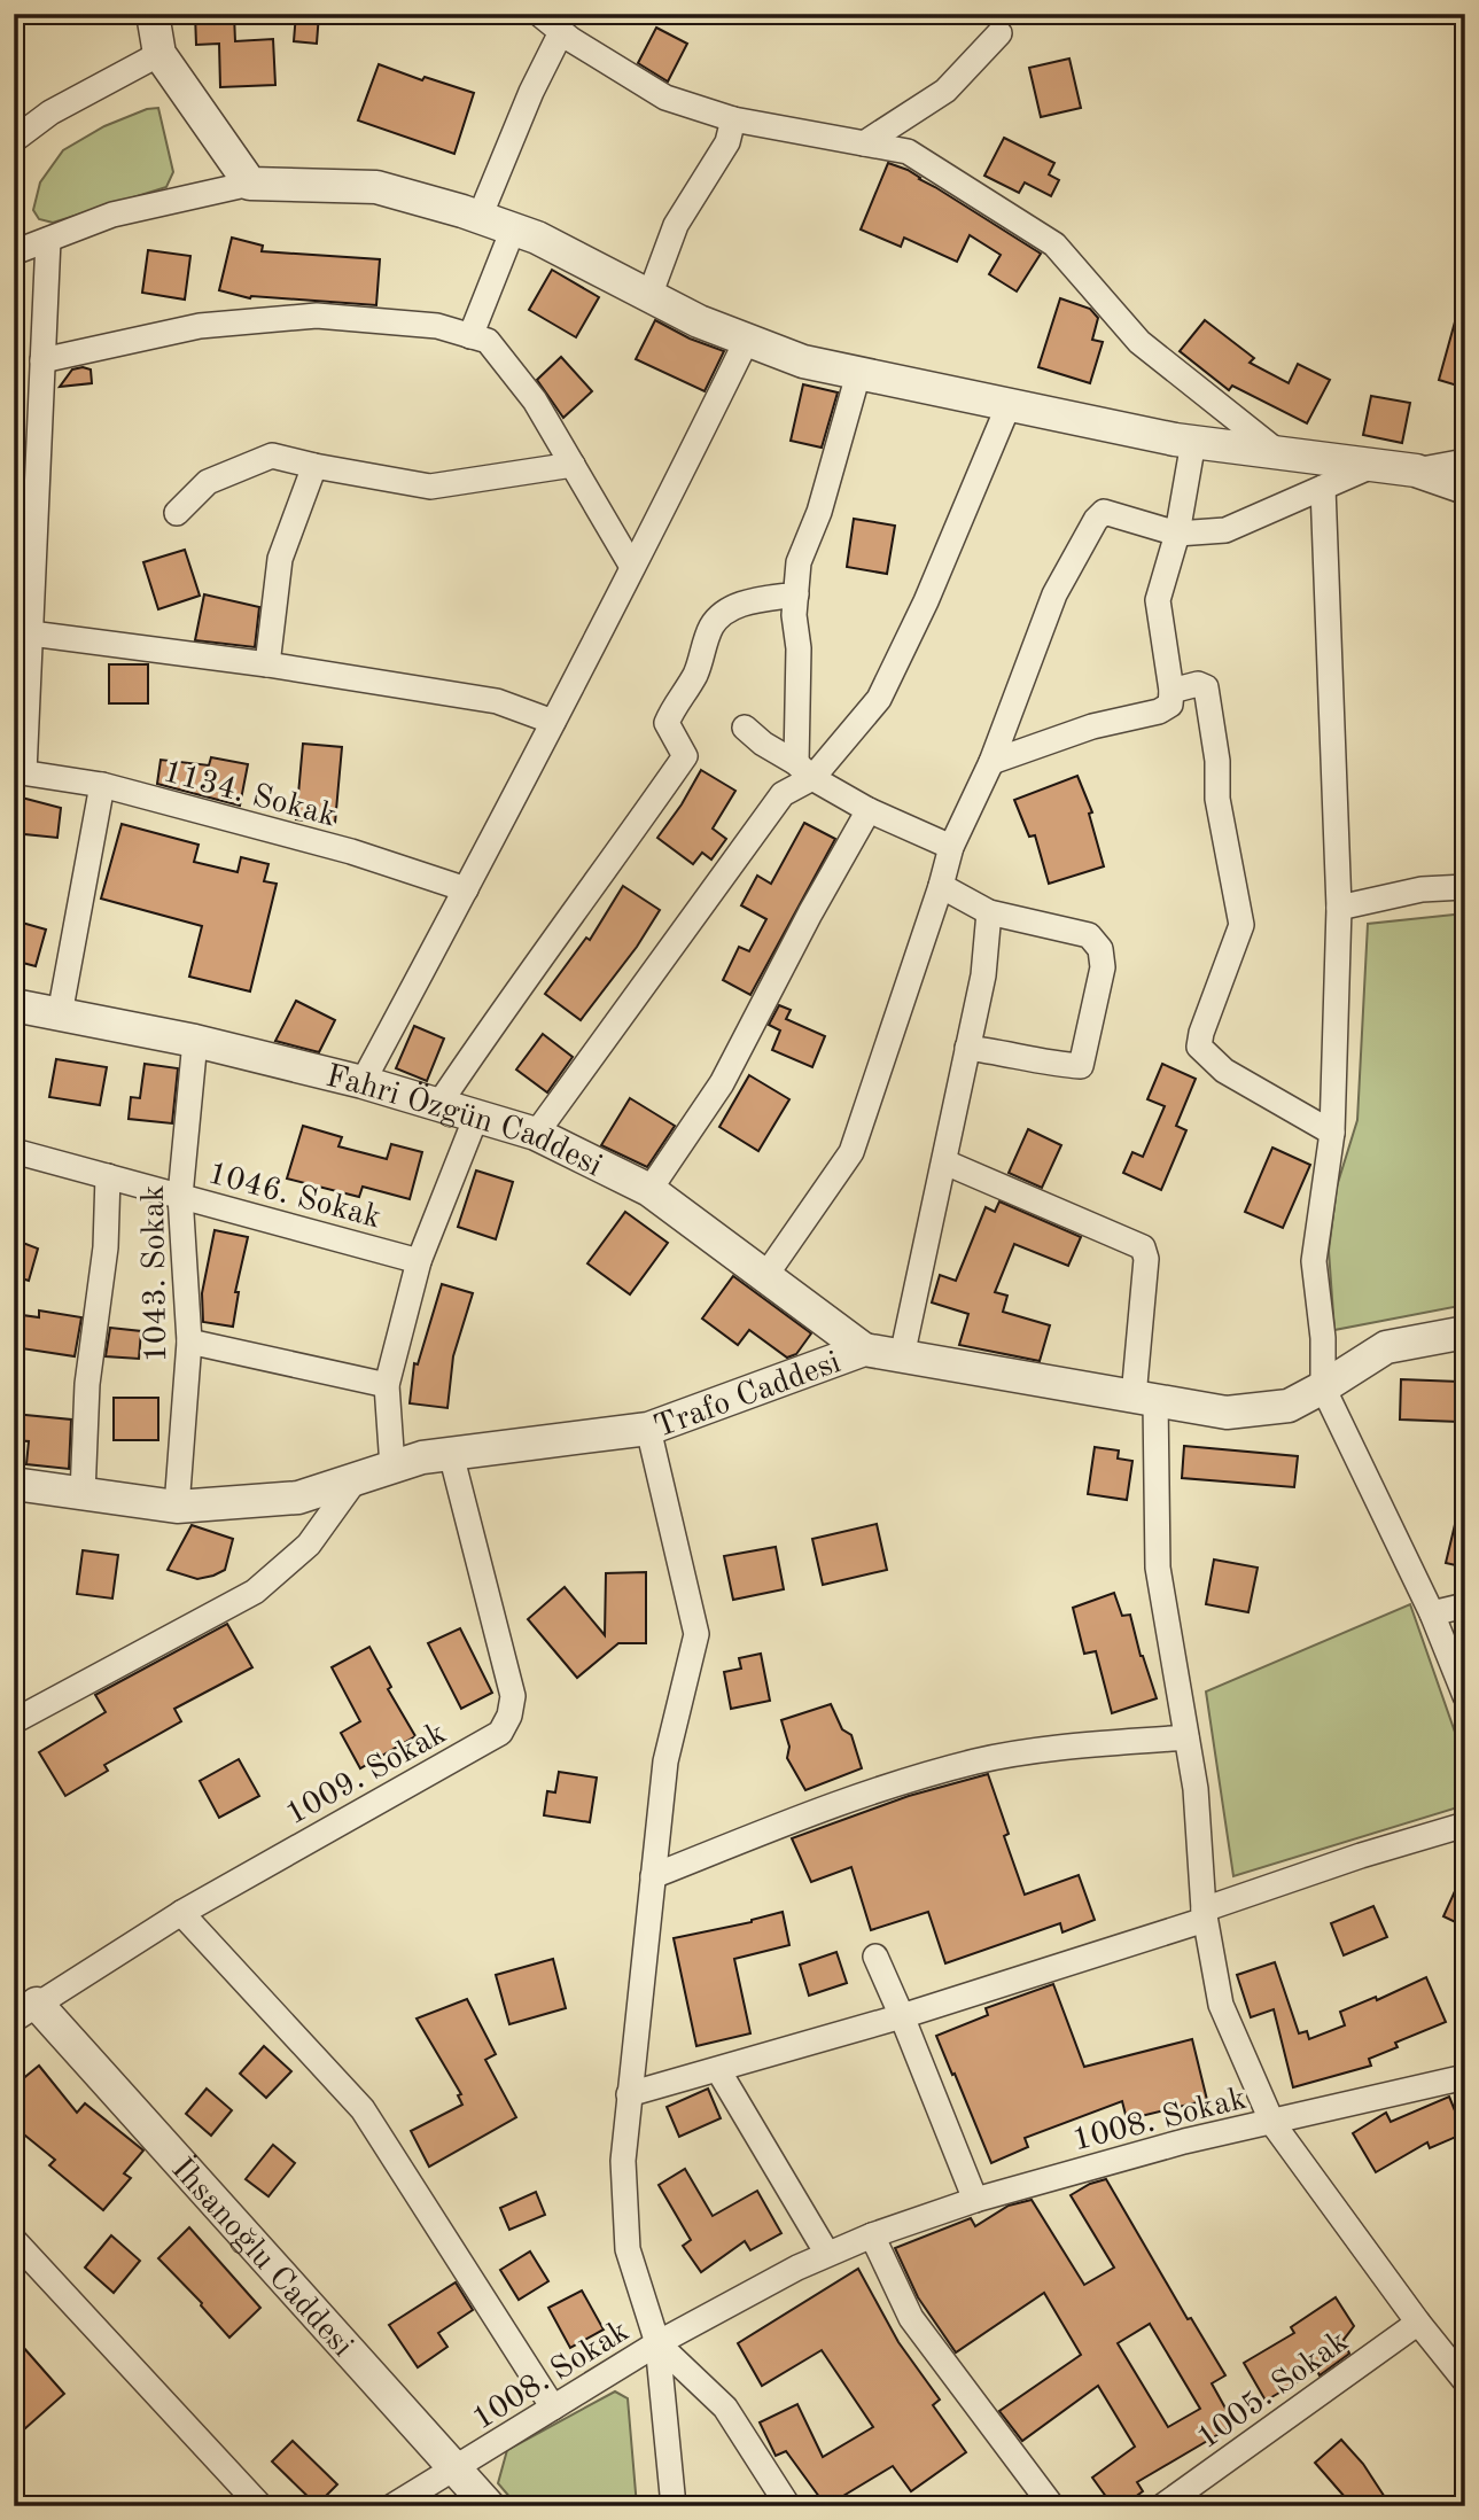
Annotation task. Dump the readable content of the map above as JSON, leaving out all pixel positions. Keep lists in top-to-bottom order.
{
  "streets": {
    "street": [
      "1134. Sokak",
      "Fahri Özgün Caddesi",
      "1046. Sokak",
      "1043. Sokak",
      "Trafo Caddesi",
      "1009. Sokak",
      "1008. Sokak",
      "İhsanoğlu Caddesi",
      "1005. Sokak"
    ]
  },
  "crossings": [
    ["Fahri Özgün Caddesi", "1043. Sokak"],
    ["Fahri Özgün Caddesi", "Trafo Caddesi"],
    ["1046. Sokak", "1043. Sokak"],
    ["1043. Sokak", "Trafo Caddesi"],
    ["Trafo Caddesi", "1009. Sokak"],
    ["1009. Sokak", "İhsanoğlu Caddesi"],
    ["1008. Sokak", "İhsanoğlu Caddesi"]
  ]
}
